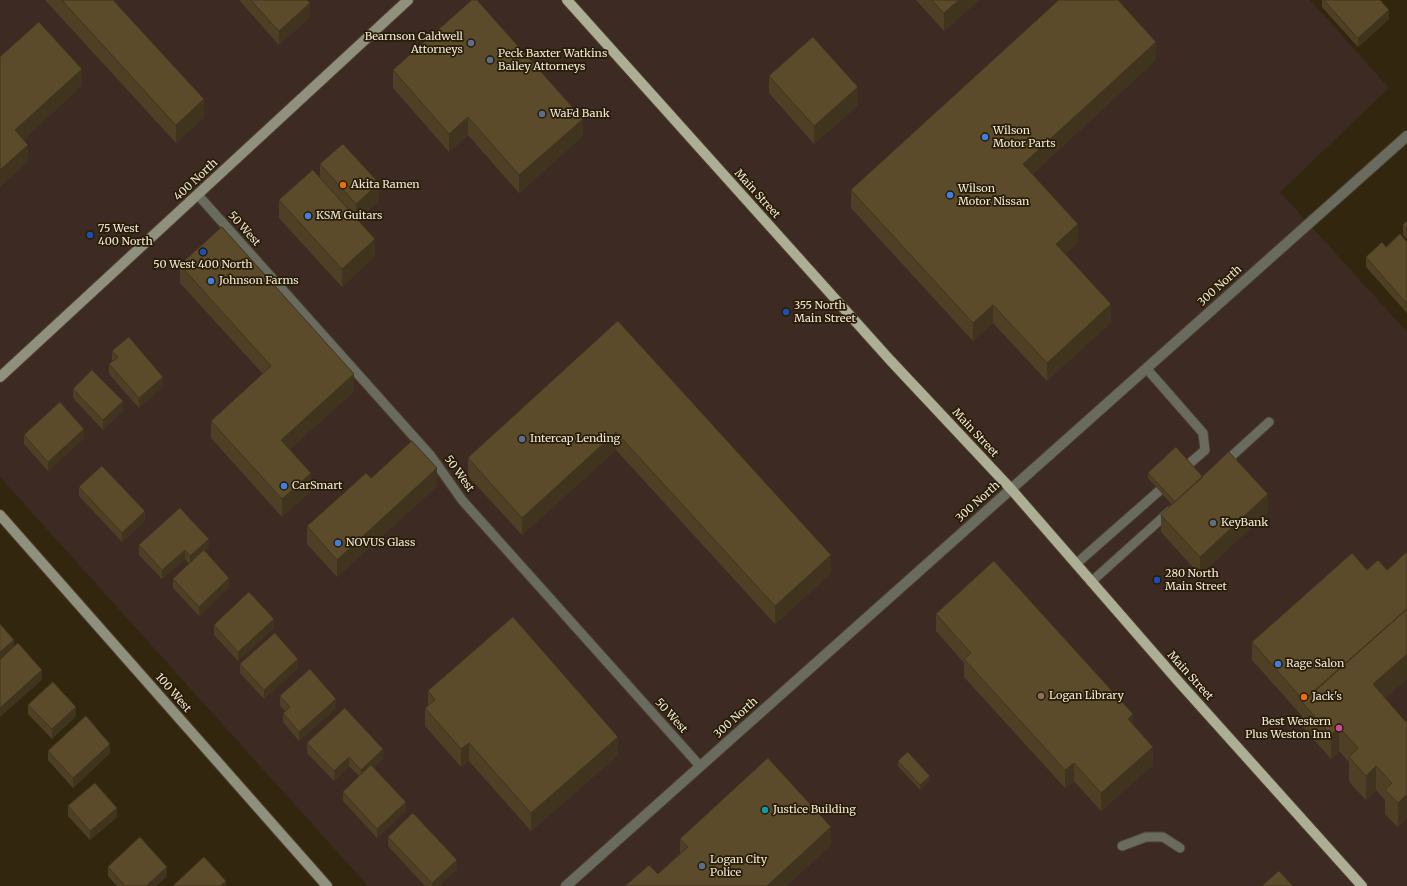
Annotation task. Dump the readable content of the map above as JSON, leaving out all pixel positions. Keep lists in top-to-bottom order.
{
  "streets": {
    "main road": ["Main Street"],
    "street": ["400 North", "300 North", "100 West"],
    "lane": ["50 West"]
  },
  "crossings": [
    ["400 North", "50 West"],
    ["Main Street", "300 North"],
    ["50 West", "300 North"]
  ],
  "places": [
    "Bearnson Caldwell Attorneys",
    "Peck Baxter Watkins Bailey Attorneys",
    "WaFd Bank",
    "Wilson Motor Parts",
    "Akita Ramen",
    "Wilson Motor Nissan",
    "KSM Guitars",
    "75 West 400 North",
    "50 West 400 North",
    "Johnson Farms",
    "355 North Main Street",
    "Intercap Lending",
    "CarSmart",
    "KeyBank",
    "NOVUS Glass",
    "280 North Main Street",
    "Rage Salon",
    "Logan Library",
    "Jack's",
    "Best Western Plus Weston Inn",
    "Justice Building",
    "Logan City Police"
  ]
}
